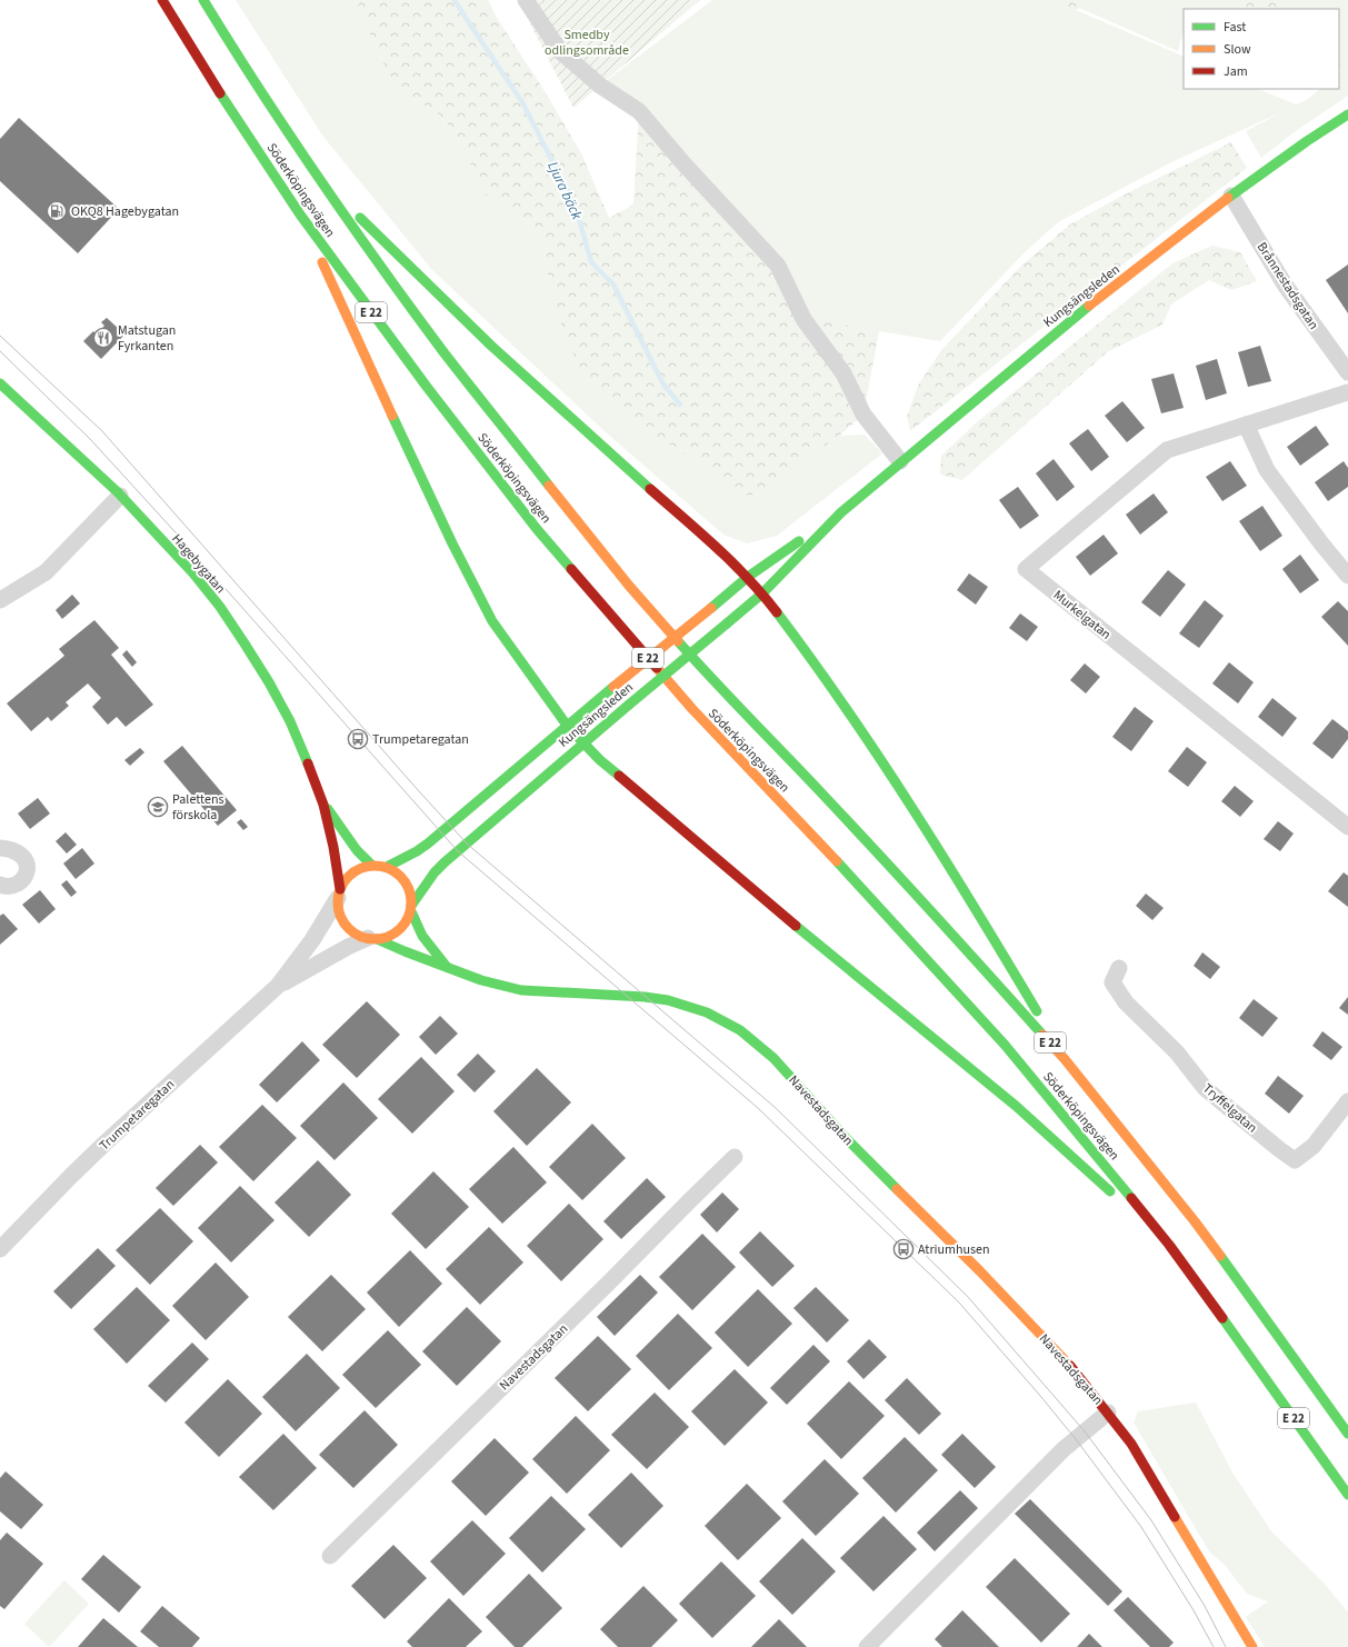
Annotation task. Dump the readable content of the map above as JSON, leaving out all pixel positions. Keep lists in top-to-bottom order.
{
  "streets": {
    "main road": [
      "Söderköpingsvägen",
      "Kungsängsleden",
      "E 22",
      "Hagebygatan",
      "Navestadsgatan"
    ],
    "street": [
      "Brånnestadsgatan",
      "Murkelgatan",
      "Tryffelgatan",
      "Trumpetaregatan"
    ]
  },
  "crossings": [
    ["Brånnestadsgatan", "Kungsängsleden"],
    ["Kungsängsleden", "Hagebygatan"],
    ["Kungsängsleden", "Navestadsgatan"],
    ["Kungsängsleden", "Trumpetaregatan"],
    ["Hagebygatan", "Navestadsgatan"],
    ["Hagebygatan", "Trumpetaregatan"],
    ["Navestadsgatan", "Trumpetaregatan"]
  ],
  "water": ["Ljura bäck"],
  "parks": ["Smedby odlingsområde"],
  "places": {
    "fuel station": ["OKQ8 Hagebygatan"],
    "restaurant": ["Matstugan Fyrkanten"],
    "bus stop": ["Trumpetaregatan", "Atriumhusen"],
    "school or university": ["Palettens förskola"]
  },
  "legend": ["Fast", "Slow", "Jam"]
}
